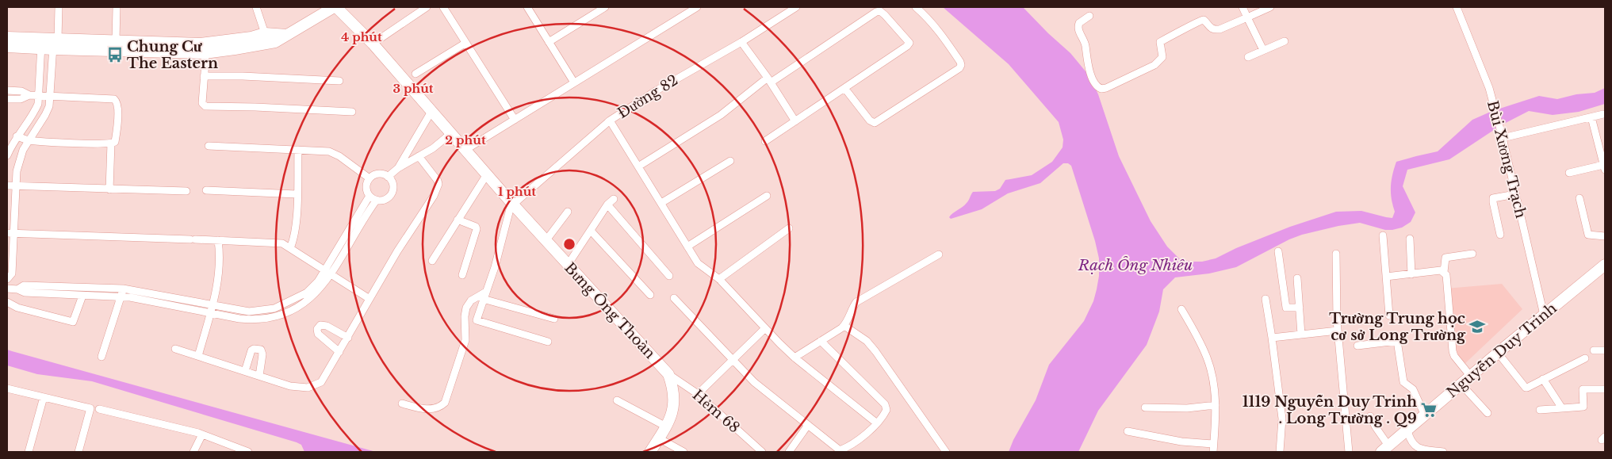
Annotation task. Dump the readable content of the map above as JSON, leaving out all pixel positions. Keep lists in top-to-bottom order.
{
  "streets": {
    "street": [
      "Đường 82",
      "Bùi Xương Trạch",
      "Bưng Ông Thoàn",
      "Nguyễn Duy Trinh",
      "Hẻm 68"
    ]
  },
  "crossings": [
    ["Đường 82", "Bưng Ông Thoàn"],
    ["Bùi Xương Trạch", "Nguyễn Duy Trinh"],
    ["Bưng Ông Thoàn", "Hẻm 68"]
  ],
  "water": ["Rạch Ông Nhiêu"],
  "places": {
    "bus stop": ["Chung Cư The Eastern"],
    "school or university": ["Trường Trung học cơ sở Long Trường"],
    "supermarket": ["1119 Nguyễn Duy Trinh . Long Trường . Q9"]
  },
  "rings": [
    "4 phút",
    "3 phút",
    "2 phút",
    "1 phút"
  ]
}
